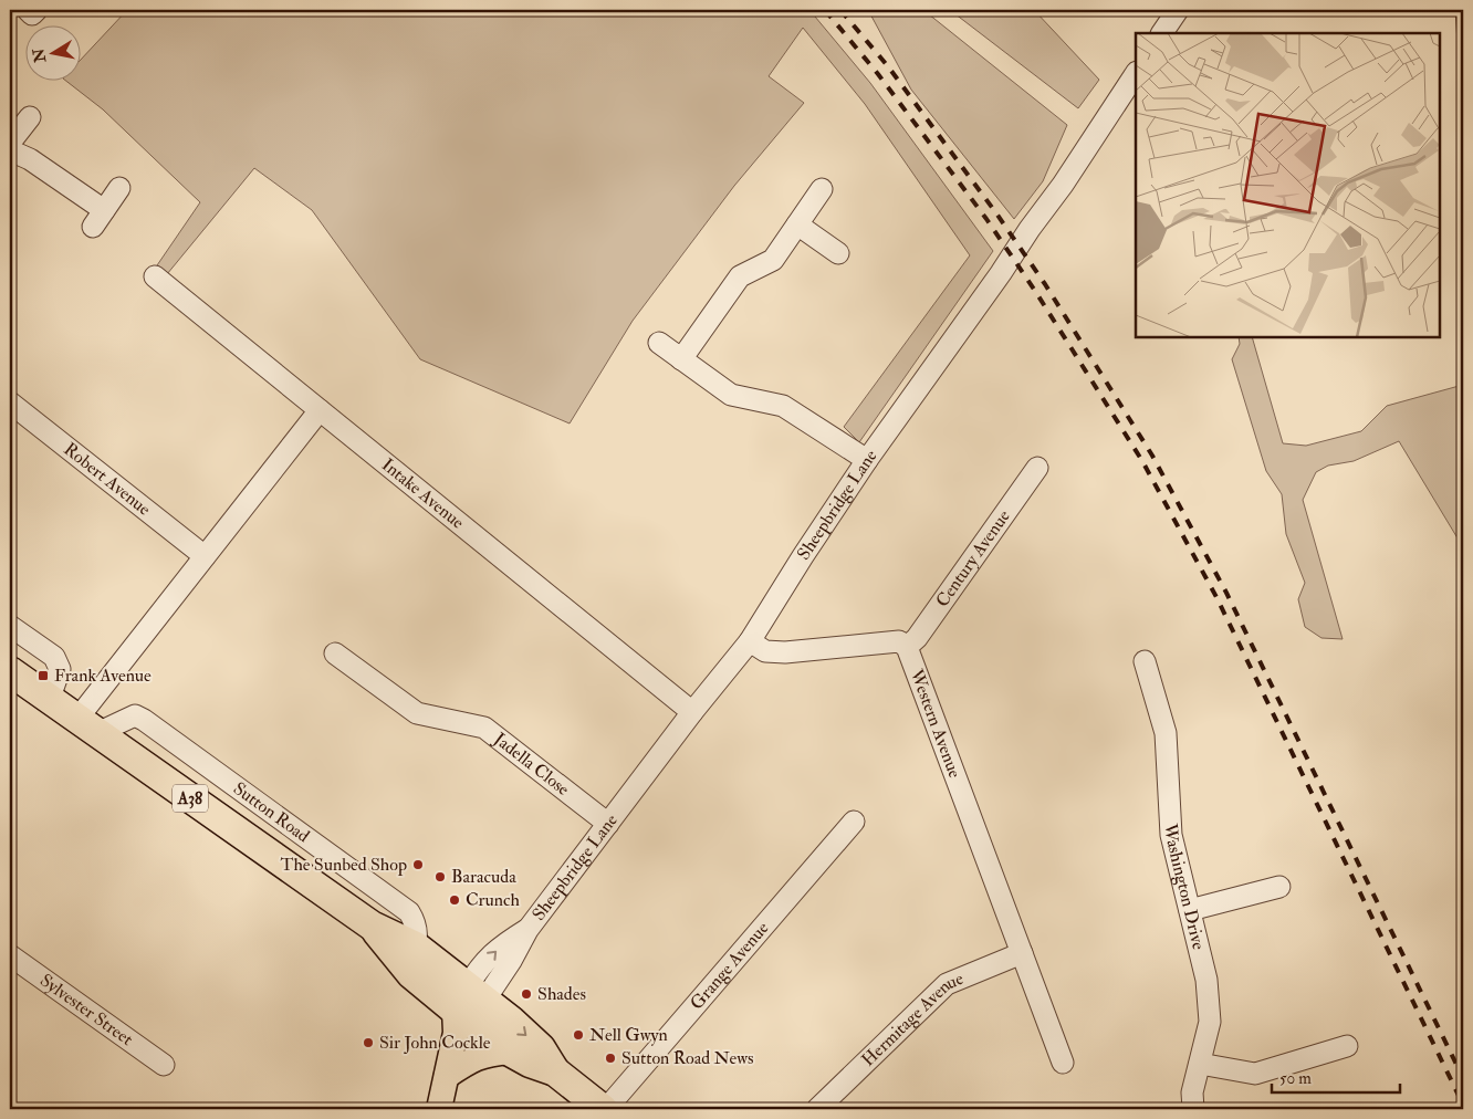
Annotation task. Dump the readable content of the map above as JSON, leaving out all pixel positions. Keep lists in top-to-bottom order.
{
  "streets": {
    "highway": ["A38", "Sutton Road"],
    "street": [
      "Robert Avenue",
      "Intake Avenue",
      "Sheepbridge Lane",
      "Century Avenue",
      "Western Avenue",
      "Jadella Close",
      "Washington Drive",
      "Grange Avenue",
      "Sylvester Street",
      "Hermitage Avenue"
    ]
  },
  "crossings": [
    ["Intake Avenue", "Sheepbridge Lane"],
    ["Sheepbridge Lane", "Western Avenue"],
    ["Sheepbridge Lane", "Jadella Close"],
    ["Sheepbridge Lane", "Sutton Road"],
    ["Century Avenue", "Western Avenue"],
    ["Western Avenue", "Hermitage Avenue"],
    ["Sutton Road", "Grange Avenue"]
  ],
  "places": {
    "transit": ["Frank Avenue"],
    "other": [
      "The Sunbed Shop",
      "Baracuda",
      "Crunch",
      "Shades",
      "Nell Gwyn",
      "Sir John Cockle",
      "Sutton Road News"
    ]
  },
  "scale_bar": "50 m",
  "north": "left"
}
